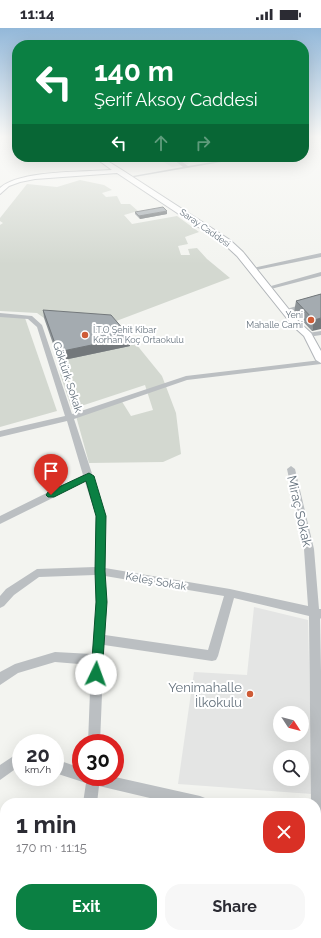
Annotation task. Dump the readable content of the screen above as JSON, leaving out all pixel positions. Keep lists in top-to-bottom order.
{
  "streets": {
    "main road": ["Saray Caddesi"],
    "street": ["Göktürk Sokak", "Miraç Sokak", "Keleş Sokak"]
  },
  "crossings": [
    ["Göktürk Sokak", "Keleş Sokak"],
    ["Miraç Sokak", "Keleş Sokak"]
  ],
  "places": ["Yeni Mahalle Cami", "İ.T.O Şehit Kibar Korhan Koç Ortaokulu", "Yenimahalle İlkokulu"],
  "north": "bottom right",
  "page": {
    "status": "11:14",
    "turn": ["140 m", "Şerif Aksoy Caddesi"],
    "speed": "20 km/h",
    "limit": "30",
    "heading": ["1 min", "170 m · 11:15"],
    "buttons": ["Exit", "Share"]
  }
}
